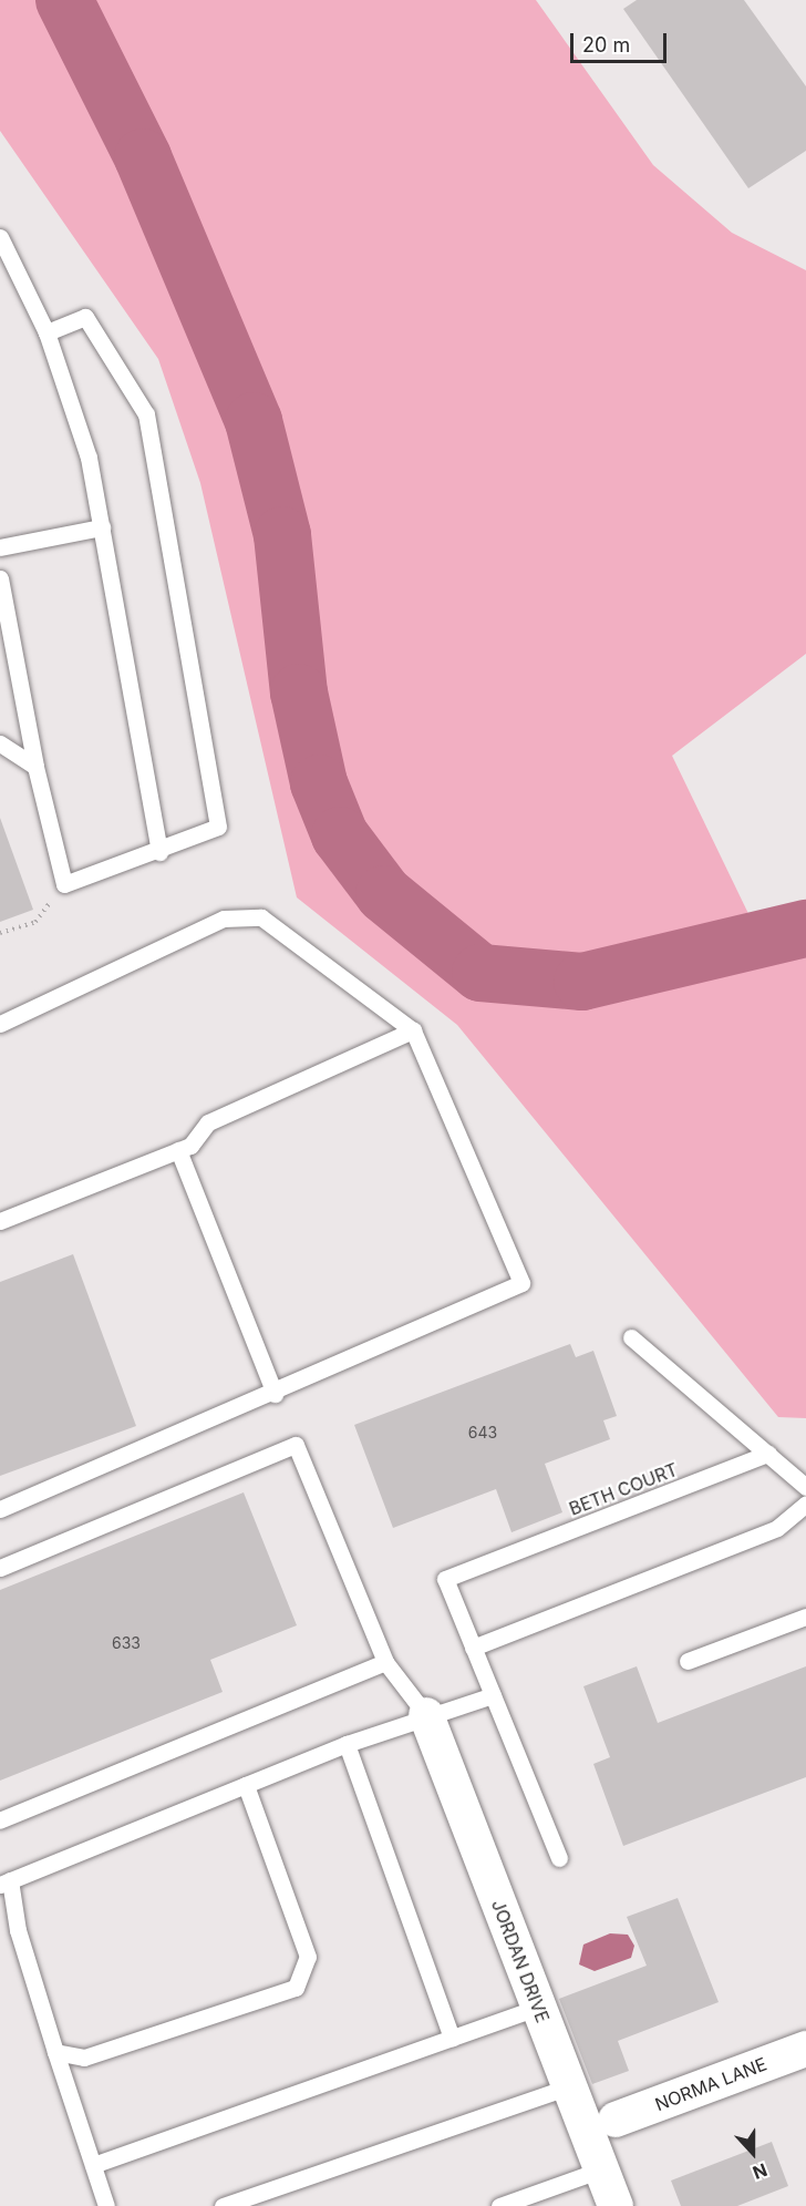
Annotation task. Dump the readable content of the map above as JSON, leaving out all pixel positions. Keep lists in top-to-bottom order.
{
  "streets": {
    "street": ["JORDAN DRIVE", "NORMA LANE"],
    "lane": ["BETH COURT"]
  },
  "house_numbers": ["643", "633"],
  "scale_bar": "20 m",
  "north": "bottom"
}
